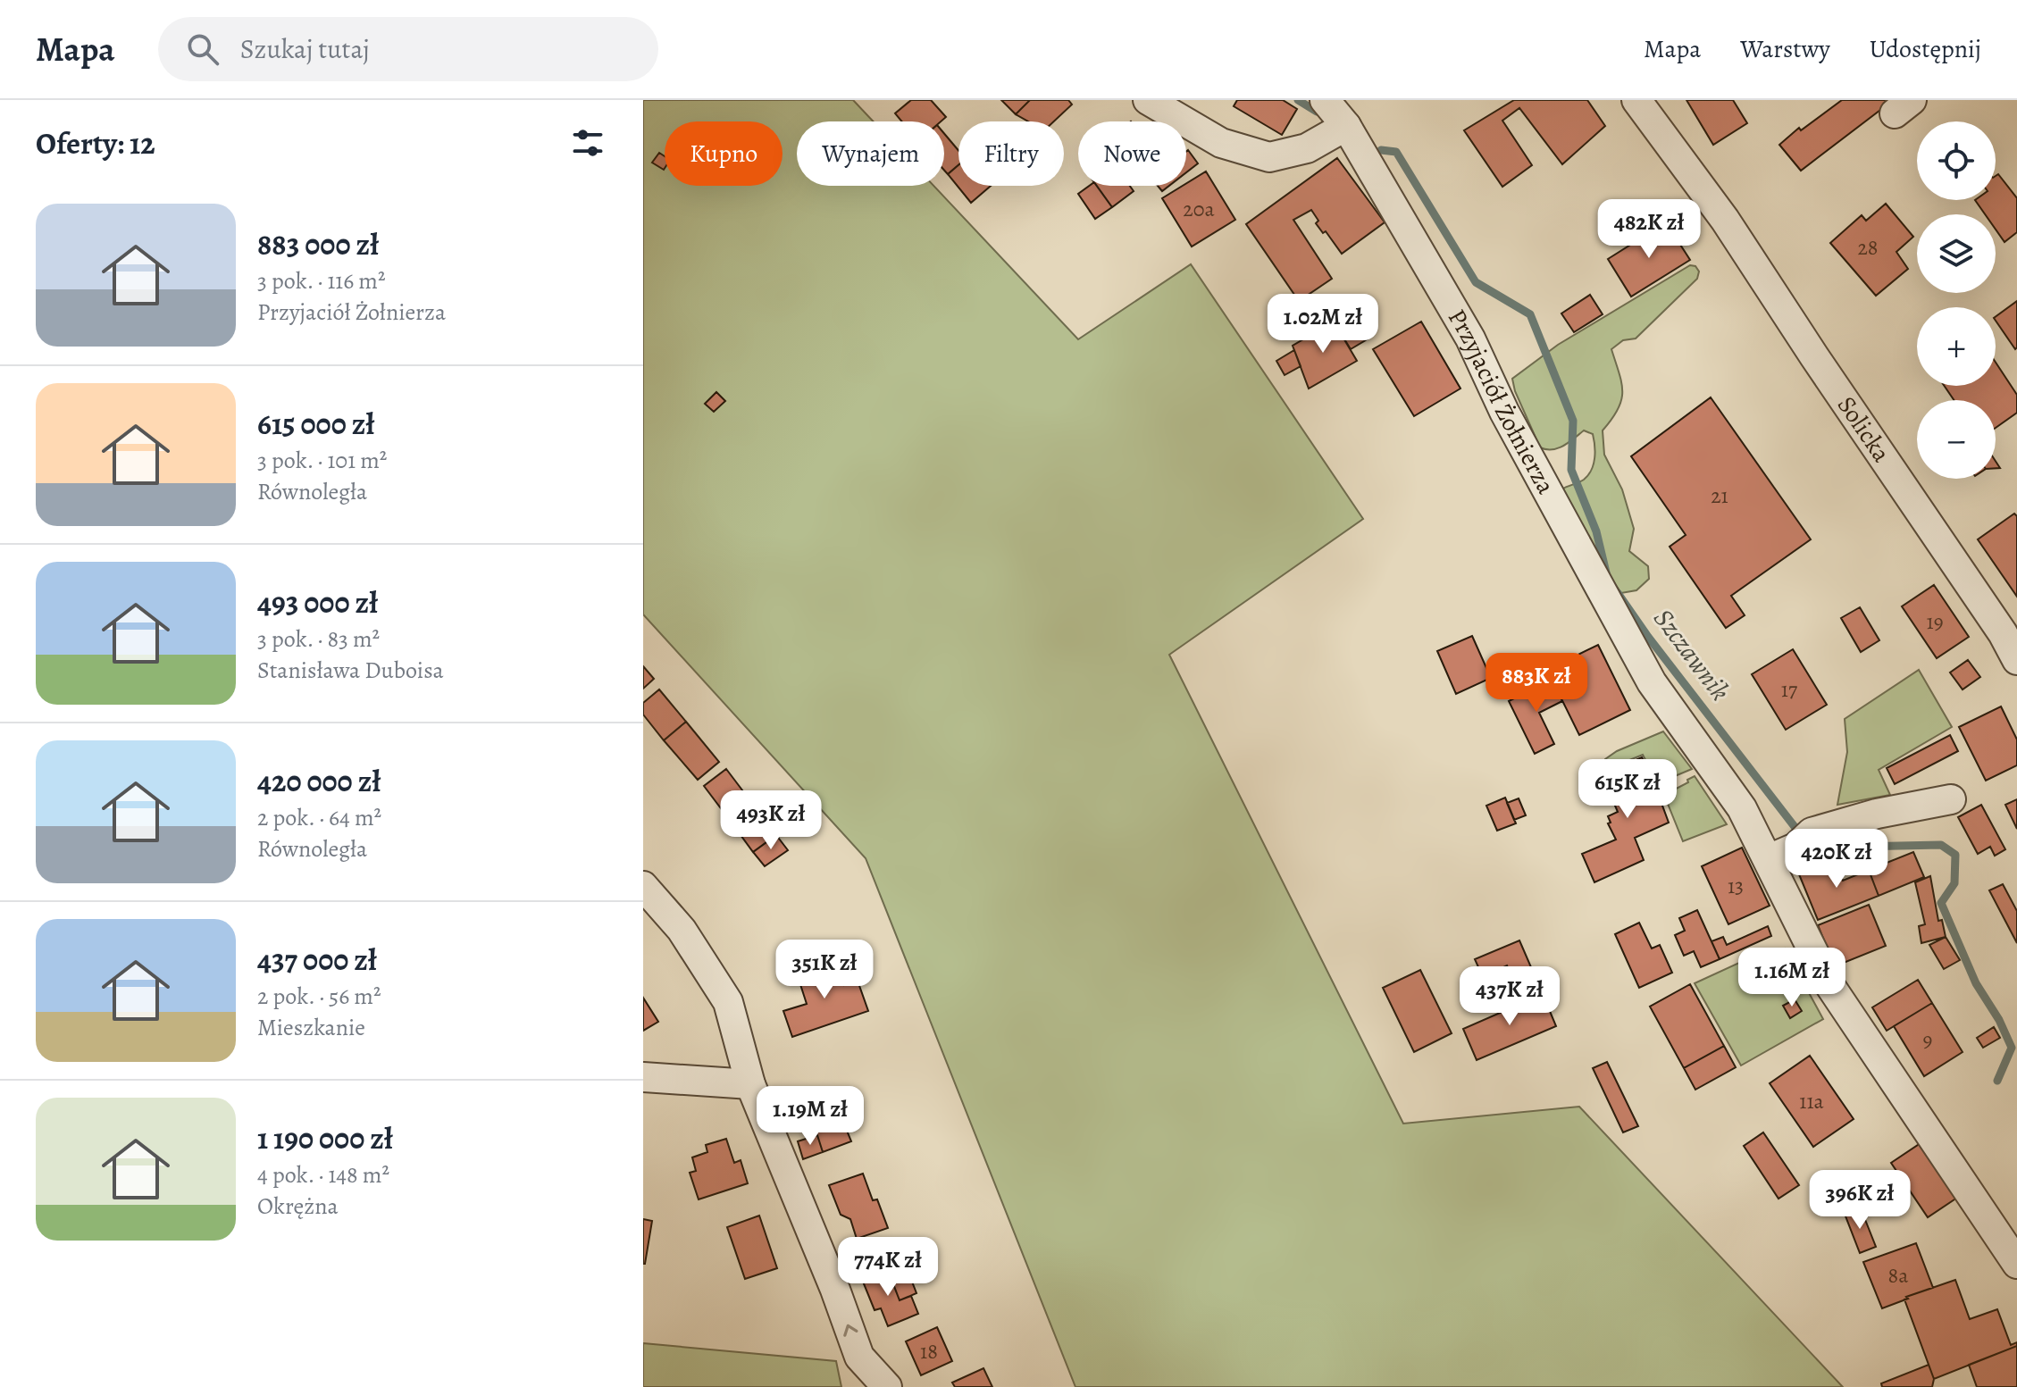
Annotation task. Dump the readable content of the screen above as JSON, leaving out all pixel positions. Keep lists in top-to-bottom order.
{
  "streets": {
    "street": ["Przyjaciół Żołnierza", "Solicka"]
  },
  "water": ["Szczawnik"],
  "house_numbers": [
    "20a",
    "28",
    "21",
    "19",
    "17",
    "13",
    "9",
    "11a",
    "8a",
    "18"
  ],
  "page": {
    "header": "Mapa",
    "search": "Szukaj tutaj",
    "nav": ["Mapa", "Warstwy", "Udostępnij"],
    "heading": "Oferty: 12",
    "map_buttons": ["+", "−"],
    "chip": [
      "Kupno",
      "Wynajem",
      "Filtry",
      "Nowe"
    ],
    "list": [
      {
        "name": "883 000 zł",
        "note": "3 pok. · 116 m² · Przyjaciół Żołnierza"
      },
      {
        "name": "615 000 zł",
        "note": "3 pok. · 101 m² · Równoległa"
      },
      {
        "name": "493 000 zł",
        "note": "3 pok. · 83 m² · Stanisława Duboisa"
      },
      {
        "name": "420 000 zł",
        "note": "2 pok. · 64 m² · Równoległa"
      },
      {
        "name": "437 000 zł",
        "note": "2 pok. · 56 m² · Mieszkanie"
      },
      {
        "name": "1 190 000 zł",
        "note": "4 pok. · 148 m² · Okrężna"
      }
    ],
    "price": [
      "482K zł",
      "1.02M zł",
      "883K zł",
      "615K zł",
      "493K zł",
      "420K zł",
      "351K zł",
      "1.16M zł",
      "437K zł",
      "1.19M zł",
      "396K zł",
      "774K zł"
    ]
  }
}
